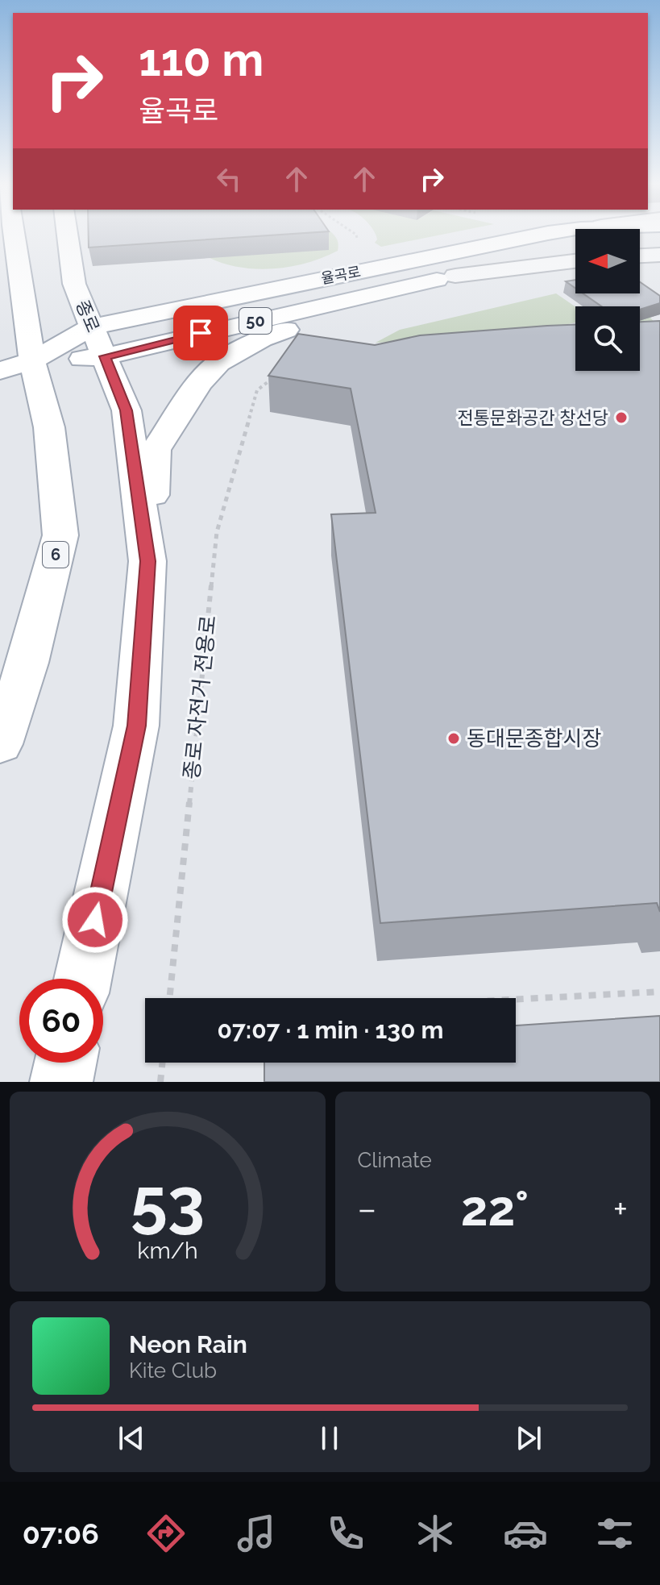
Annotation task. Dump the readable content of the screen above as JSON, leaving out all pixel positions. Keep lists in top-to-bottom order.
{
  "streets": {
    "main road": [
      "율곡로",
      "종로",
      "50",
      "6"
    ],
    "path": ["종로 자전거 전용로"]
  },
  "crossings": [
    ["율곡로", "종로"],
    ["율곡로", "6"]
  ],
  "places": ["전통문화공간 창선당", "동대문종합시장"],
  "north": "left",
  "page": {
    "turn": ["110 m", "율곡로"],
    "limit": "60",
    "trip": "07:07 · 1 min · 130 m",
    "tile": "Climate",
    "heat": ["−", "22°", "+"],
    "song": ["Neon Rain", "Kite Club"],
    "tabs": "07:06",
    "gauge": ["53", "km/h"]
  }
}
